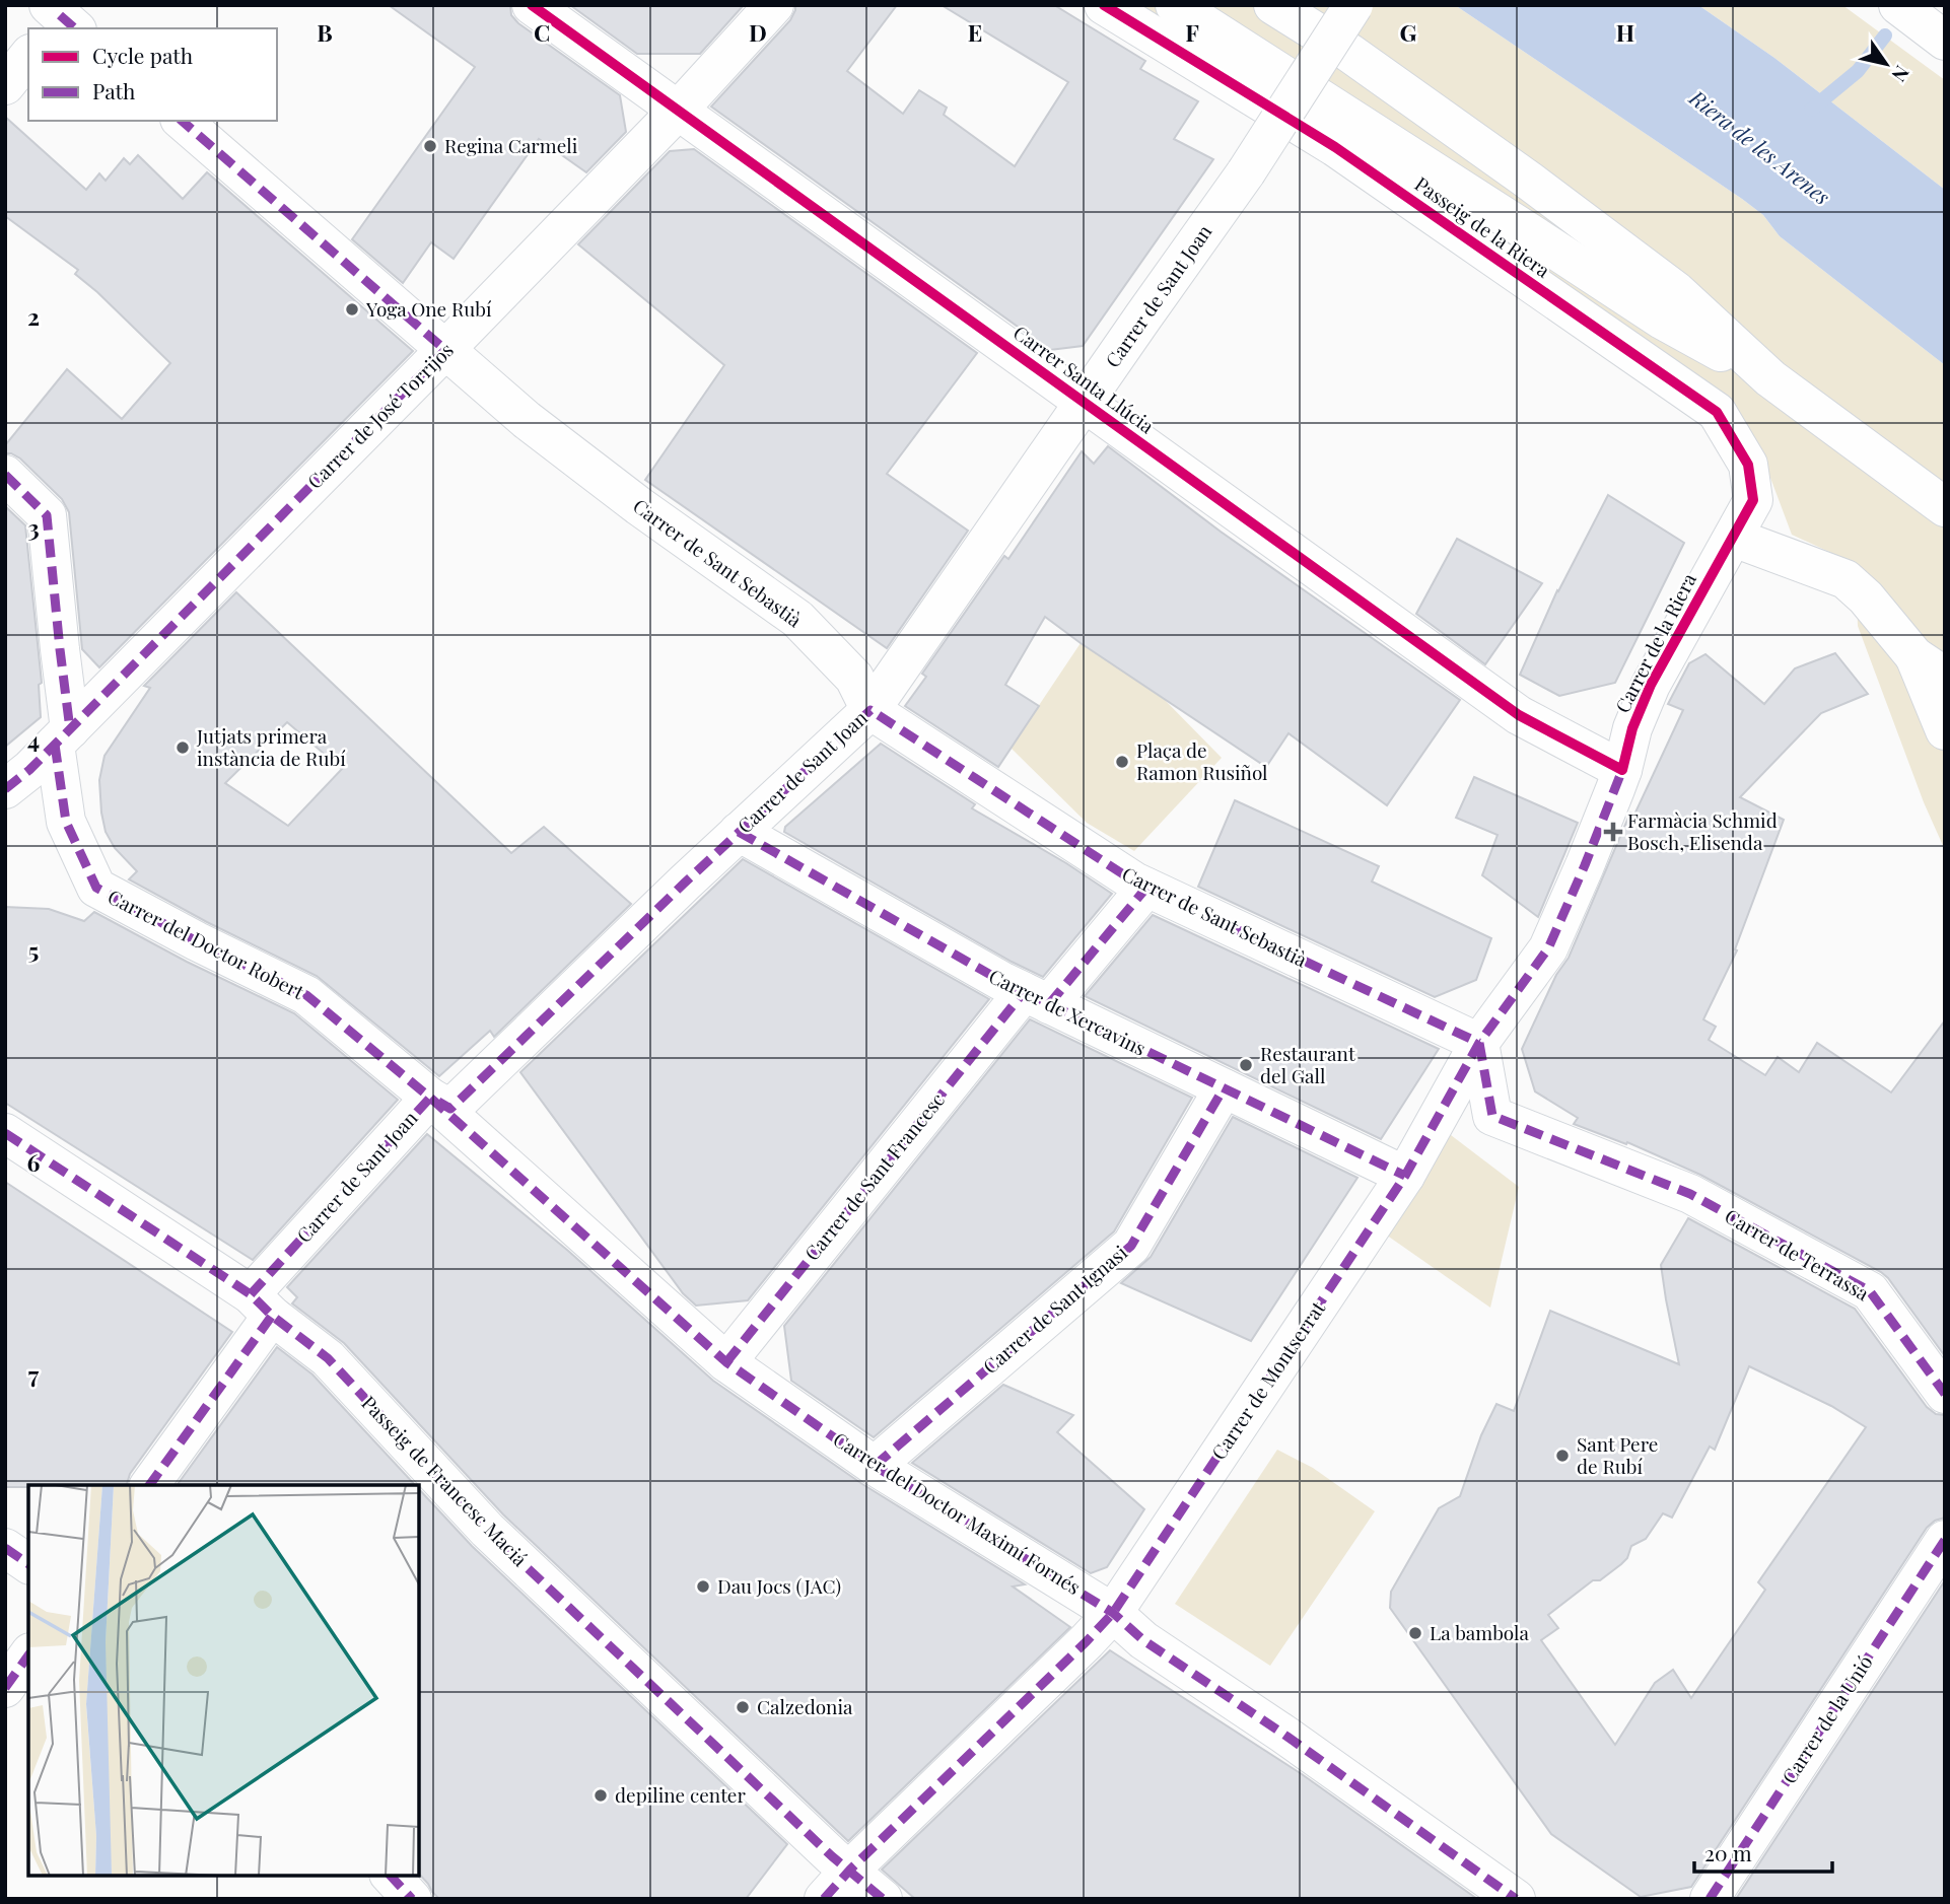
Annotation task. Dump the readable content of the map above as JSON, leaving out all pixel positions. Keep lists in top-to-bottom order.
{
  "streets": {
    "street": [
      "Passeig de la Riera",
      "Carrer de Sant Joan",
      "Carrer Santa Llúcia",
      "Carrer de José Torrijos",
      "Carrer de Sant Sebastià",
      "Carrer de la Riera",
      "Carrer del Doctor Robert",
      "Carrer de Xercavins",
      "Carrer de Sant Francesc",
      "Carrer de Terrassa",
      "Carrer de Sant Ignasi",
      "Carrer de Montserrat",
      "Passeig de Francesc Maciá",
      "Carrer del Doctor Maximí Fornés",
      "Carrer de la Unió"
    ]
  },
  "crossings": [
    ["Passeig de la Riera", "Carrer de la Riera"],
    ["Carrer de Sant Joan", "Carrer Santa Llúcia"],
    ["Carrer de Sant Joan", "Carrer de Sant Sebastià"],
    ["Carrer de Sant Joan", "Carrer del Doctor Robert"],
    ["Carrer de Sant Joan", "Carrer de Xercavins"],
    ["Carrer de Sant Joan", "Passeig de Francesc Maciá"],
    ["Carrer de Sant Joan", "Carrer del Doctor Maximí Fornés"],
    ["Carrer Santa Llúcia", "Carrer de José Torrijos"],
    ["Carrer Santa Llúcia", "Carrer de la Riera"],
    ["Carrer de José Torrijos", "Carrer de Sant Sebastià"],
    ["Carrer de José Torrijos", "Carrer del Doctor Robert"],
    ["Carrer de Sant Sebastià", "Carrer de la Riera"],
    ["Carrer de Sant Sebastià", "Carrer de Sant Francesc"],
    ["Carrer de Sant Sebastià", "Carrer de Terrassa"],
    ["Carrer de Sant Sebastià", "Carrer de Montserrat"],
    ["Carrer de la Riera", "Carrer de Terrassa"],
    ["Carrer de la Riera", "Carrer de Montserrat"],
    ["Carrer del Doctor Robert", "Carrer del Doctor Maximí Fornés"],
    ["Carrer de Xercavins", "Carrer de Sant Francesc"],
    ["Carrer de Xercavins", "Carrer de Sant Ignasi"],
    ["Carrer de Xercavins", "Carrer de Montserrat"],
    ["Carrer de Sant Francesc", "Carrer del Doctor Maximí Fornés"],
    ["Carrer de Terrassa", "Carrer de Montserrat"],
    ["Carrer de Sant Ignasi", "Carrer del Doctor Maximí Fornés"],
    ["Carrer de Montserrat", "Passeig de Francesc Maciá"],
    ["Carrer de Montserrat", "Carrer del Doctor Maximí Fornés"]
  ],
  "water": ["Riera de les Arenes"],
  "places": {
    "other": [
      "Regina Carmeli",
      "Yoga One Rubí",
      "Jutjats primera instància de Rubí",
      "Plaça de Ramon Rusiñol",
      "Restaurant del Gall",
      "Sant Pere de Rubí",
      "Dau Jocs (JAC)",
      "La bambola",
      "Calzedonia",
      "depiline center"
    ],
    "health": ["Farmàcia Schmid Bosch, Elisenda"]
  },
  "legend": ["Cycle path", "Path"],
  "scale_bar": "20 m",
  "north": "bottom right",
  "grid": {
    "columns": [
      "B",
      "C",
      "D",
      "E",
      "F",
      "G",
      "H"
    ],
    "rows": [
      "2",
      "3",
      "4",
      "5",
      "6",
      "7"
    ]
  }
}
